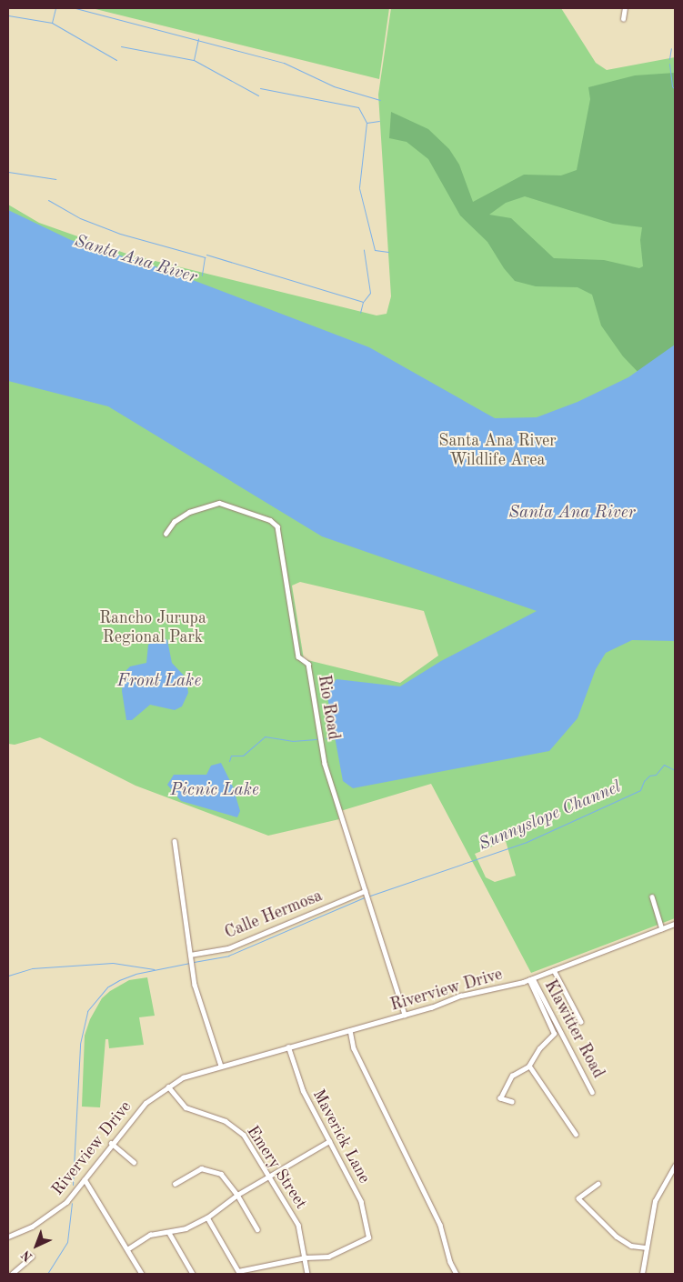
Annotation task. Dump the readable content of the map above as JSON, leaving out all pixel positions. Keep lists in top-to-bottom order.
{
  "streets": {
    "street": [
      "Rio Road",
      "Calle Hermosa",
      "Riverview Drive",
      "Klawitter Road",
      "Maverick Lane",
      "Emery Street"
    ]
  },
  "crossings": [
    ["Rio Road", "Calle Hermosa"],
    ["Rio Road", "Riverview Drive"],
    ["Riverview Drive", "Klawitter Road"],
    ["Riverview Drive", "Maverick Lane"],
    ["Riverview Drive", "Emery Street"],
    ["Maverick Lane", "Emery Street"]
  ],
  "water": [
    "Santa Ana River",
    "Front Lake",
    "Picnic Lake",
    "Sunnyslope Channel"
  ],
  "parks": ["Santa Ana River Wildlife Area", "Rancho Jurupa Regional Park"],
  "north": "bottom left"
}
